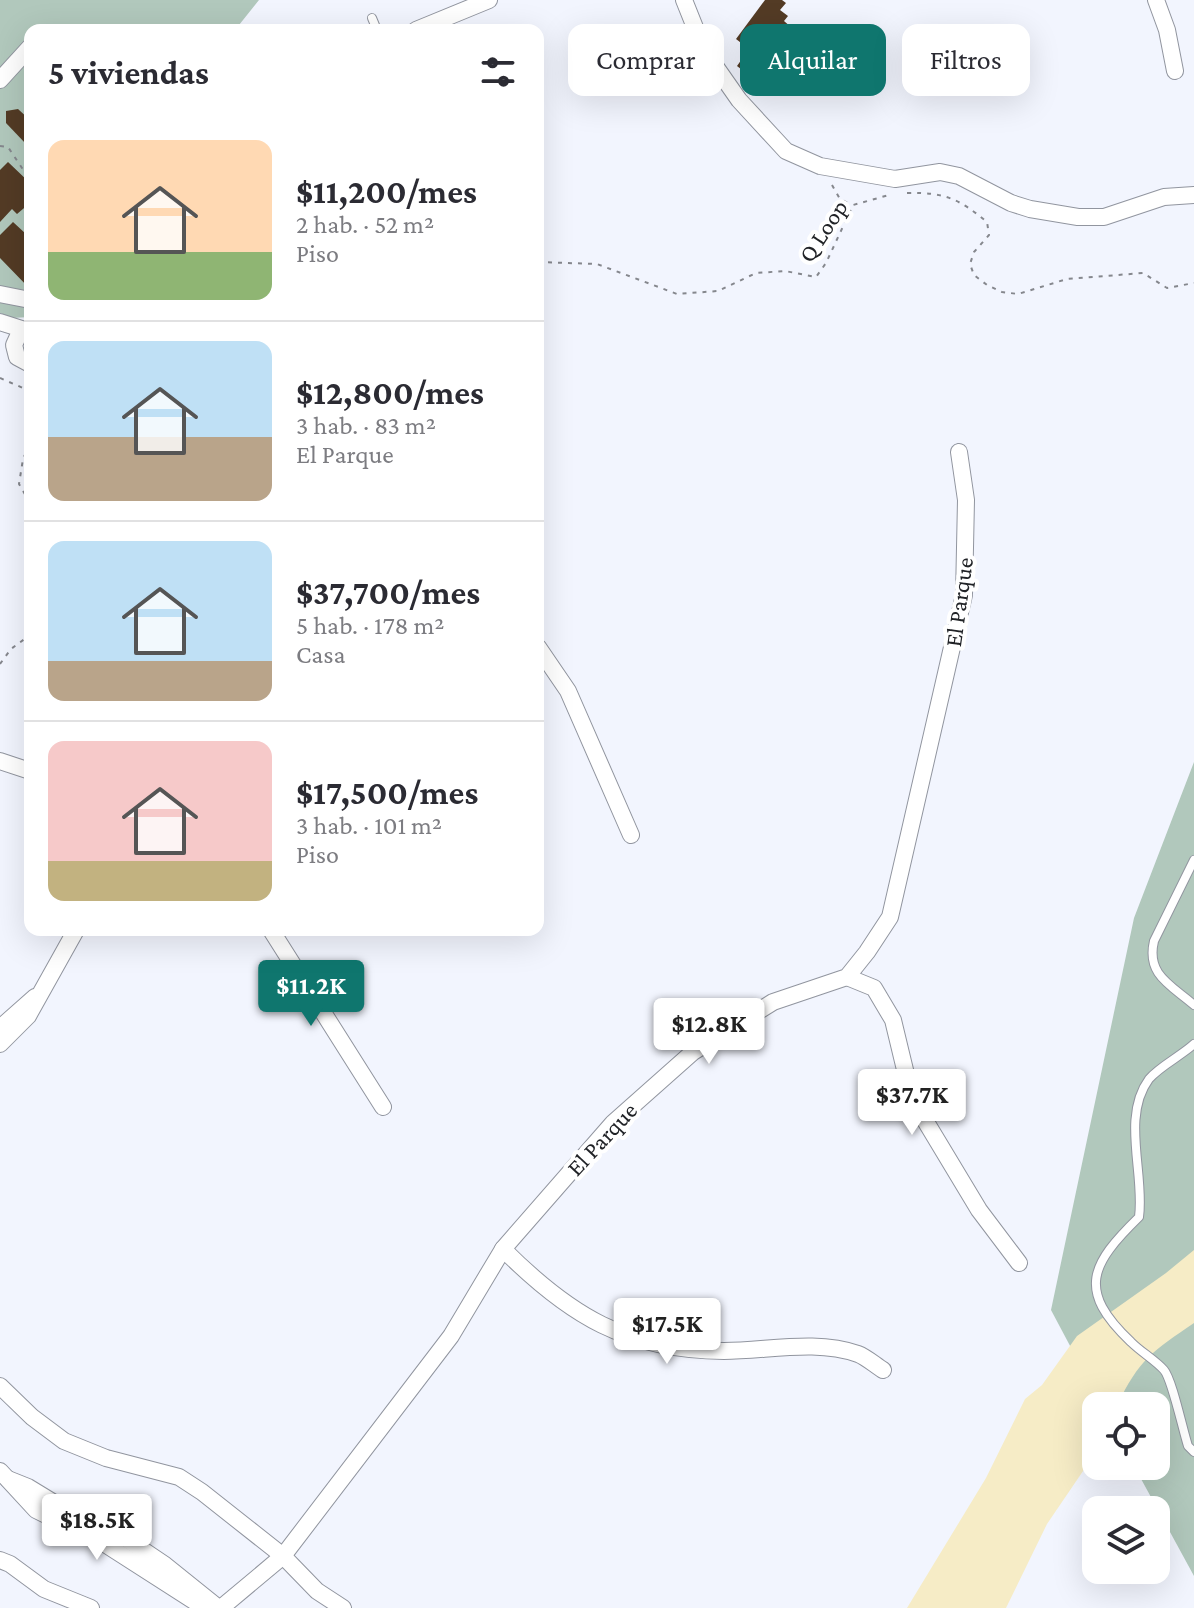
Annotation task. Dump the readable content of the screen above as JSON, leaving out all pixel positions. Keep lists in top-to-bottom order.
{
  "streets": {
    "street": ["El Parque"],
    "path": ["Q Loop"]
  },
  "page": {
    "chip": ["Comprar", "Alquilar", "Filtros"],
    "heading": "5 viviendas",
    "list": [
      {
        "name": "$11,200/mes",
        "note": "2 hab. · 52 m² · Piso"
      },
      {
        "name": "$12,800/mes",
        "note": "3 hab. · 83 m² · El Parque"
      },
      {
        "name": "$37,700/mes",
        "note": "5 hab. · 178 m² · Casa"
      },
      {
        "name": "$17,500/mes",
        "note": "3 hab. · 101 m² · Piso"
      }
    ],
    "price": [
      "$11.2K",
      "$12.8K",
      "$37.7K",
      "$17.5K",
      "$18.5K"
    ]
  }
}
